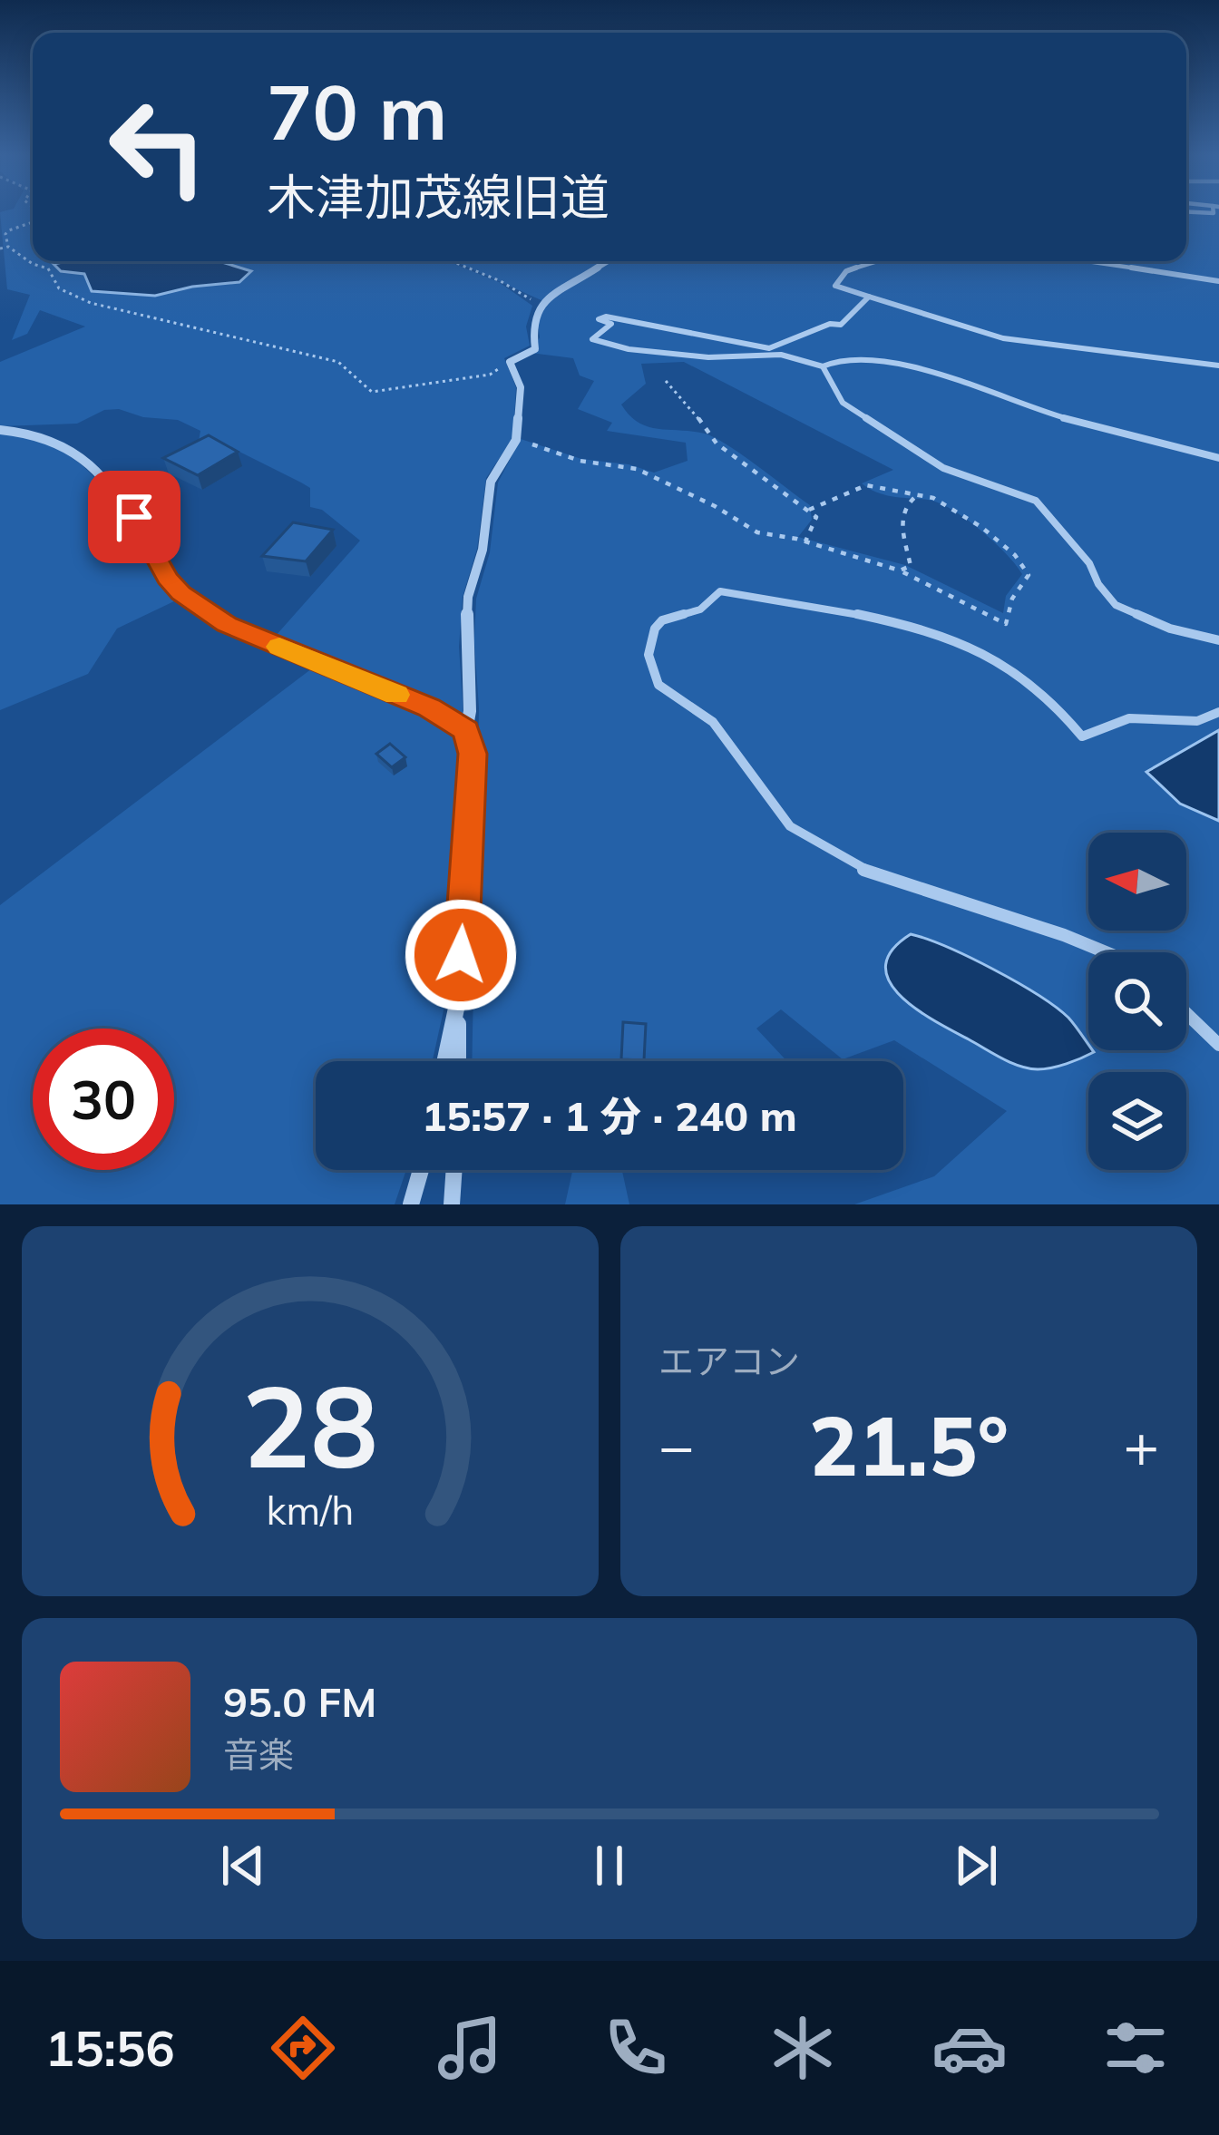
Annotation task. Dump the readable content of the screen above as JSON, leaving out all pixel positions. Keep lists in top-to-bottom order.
{
  "north": "left",
  "page": {
    "turn": ["70 m", "木津加茂線旧道"],
    "limit": "30",
    "trip": "15:57 · 1 分 · 240 m",
    "tile": "エアコン",
    "heat": ["−", "21.5°", "+"],
    "song": ["95.0 FM", "音楽"],
    "tabs": "15:56",
    "gauge": ["28", "km/h"]
  }
}
